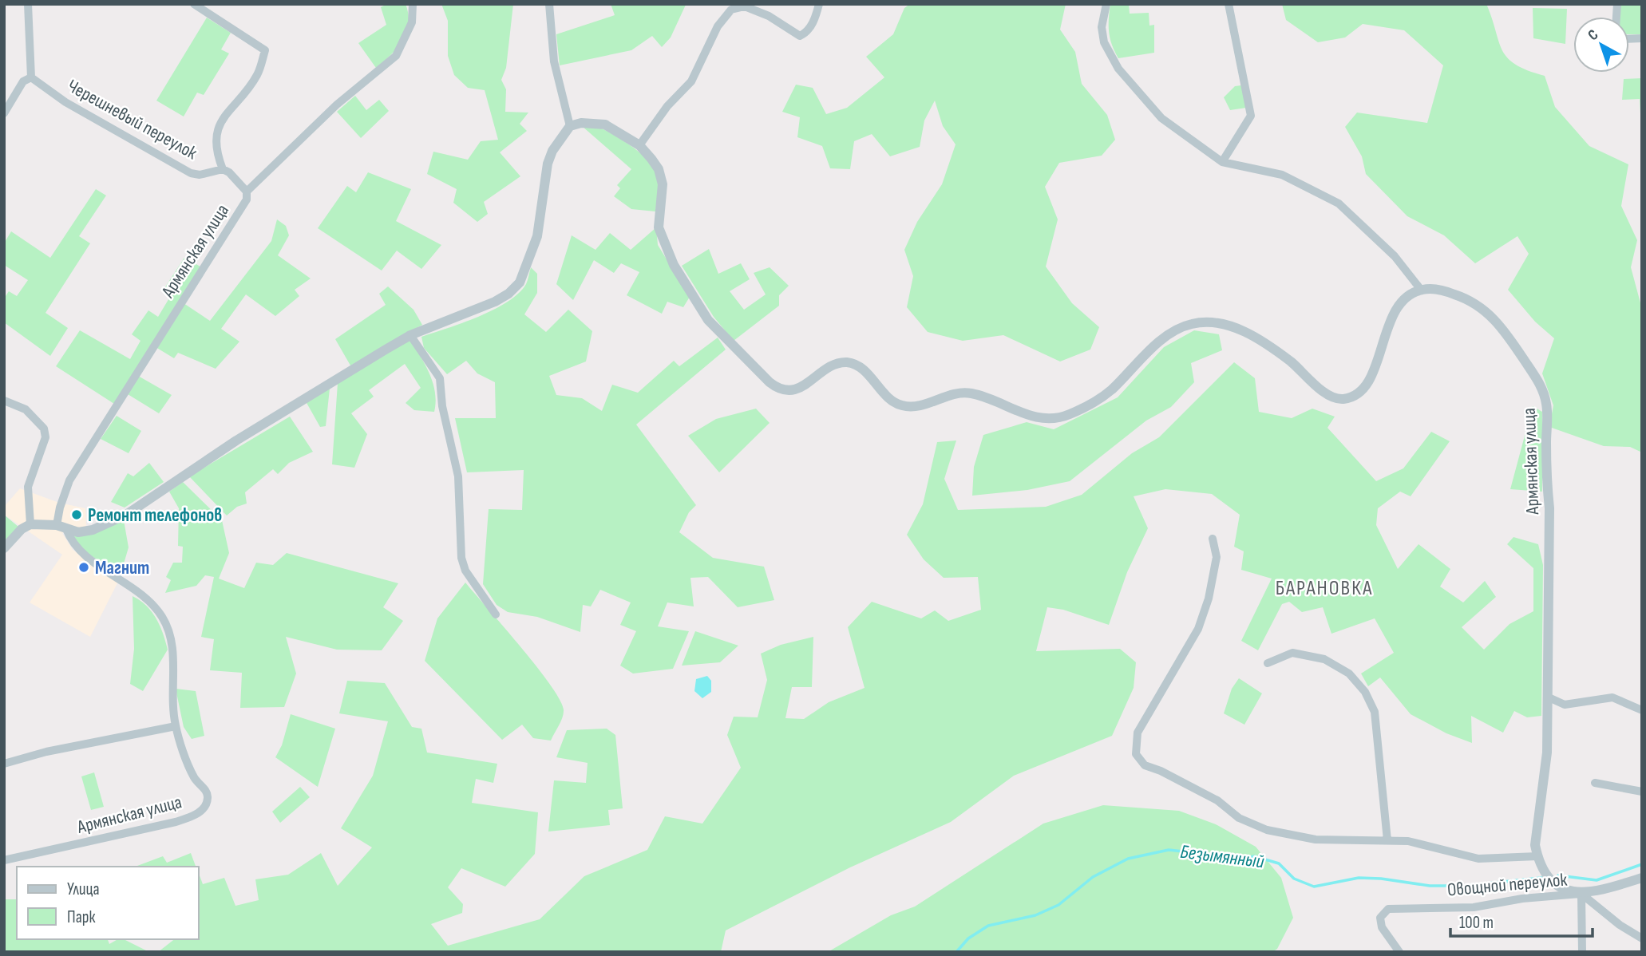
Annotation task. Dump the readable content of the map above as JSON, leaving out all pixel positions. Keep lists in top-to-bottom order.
{
  "streets": {
    "street": ["Черешневый переулок", "Армянская улица", "Овощной переулок"]
  },
  "crossings": [
    ["Армянская улица", "Овощной переулок"]
  ],
  "districts": ["БАРАНОВКА"],
  "water": ["Безымянный"],
  "places": ["Ремонт телефонов", "Магнит"],
  "legend": ["Улица", "Парк"],
  "scale_bar": "100 m",
  "north": "top left"
}
